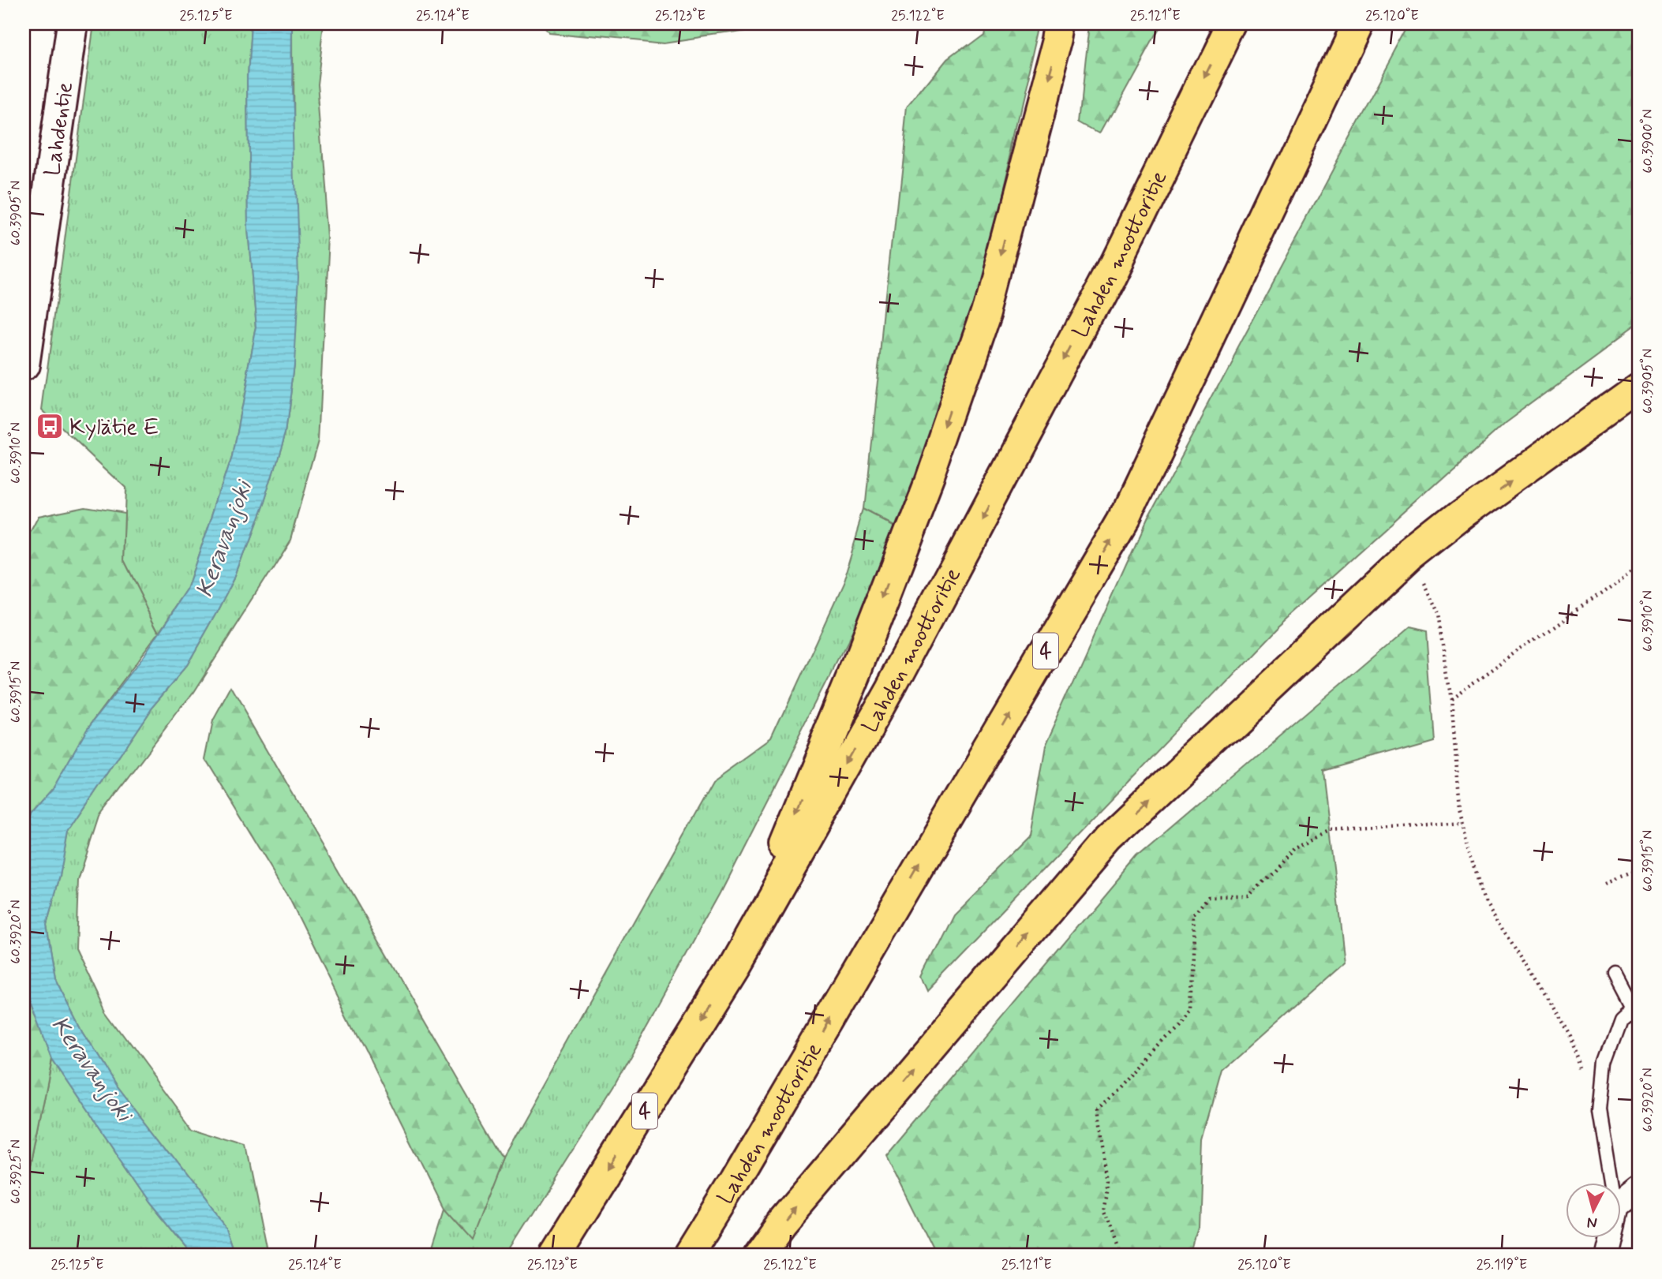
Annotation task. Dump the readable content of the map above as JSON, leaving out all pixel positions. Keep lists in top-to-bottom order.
{
  "streets": {
    "highway": ["Lahden moottoritie", "4"],
    "main road": ["Lahdentie"]
  },
  "water": ["Keravanjoki"],
  "places": {
    "bus stop": ["Kylätie E"]
  },
  "north": "bottom",
  "coordinates": [
    "25.125°E",
    "25.124°E",
    "25.123°E",
    "25.122°E",
    "25.121°E",
    "25.120°E",
    "60.3900°N",
    "60.3905°N",
    "60.3910°N",
    "60.3915°N",
    "60.3920°N",
    "60.3925°N",
    "25.119°E"
  ]
}
